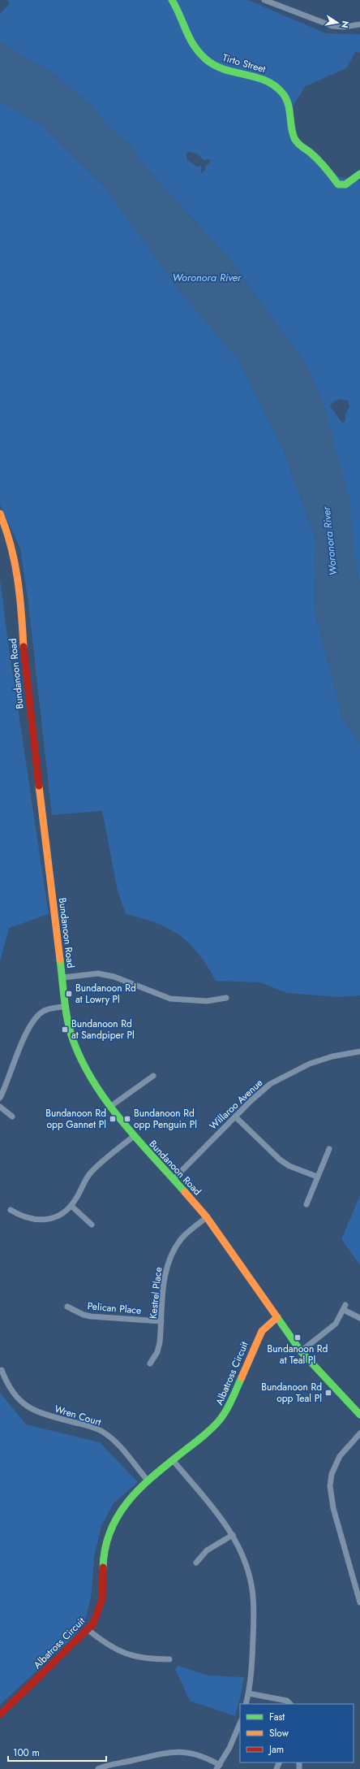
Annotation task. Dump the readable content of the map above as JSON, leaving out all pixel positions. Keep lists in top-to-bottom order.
{
  "streets": {
    "street": [
      "Tirto Street",
      "Bundanoon Road",
      "Willaroo Avenue",
      "Kestrel Place",
      "Pelican Place",
      "Albatross Circuit",
      "Wren Court"
    ]
  },
  "crossings": [
    ["Bundanoon Road", "Willaroo Avenue"],
    ["Bundanoon Road", "Kestrel Place"],
    ["Bundanoon Road", "Albatross Circuit"],
    ["Kestrel Place", "Pelican Place"],
    ["Albatross Circuit", "Wren Court"]
  ],
  "water": ["Woronora River"],
  "places": {
    "transit": [
      "Bundanoon Rd at Lowry Pl",
      "Bundanoon Rd at Sandpiper Pl",
      "Bundanoon Rd opp Gannet Pl",
      "Bundanoon Rd opp Penguin Pl",
      "Bundanoon Rd at Teal Pl",
      "Bundanoon Rd opp Teal Pl"
    ]
  },
  "legend": ["Fast", "Slow", "Jam"],
  "scale_bar": "100 m",
  "north": "right"
}
